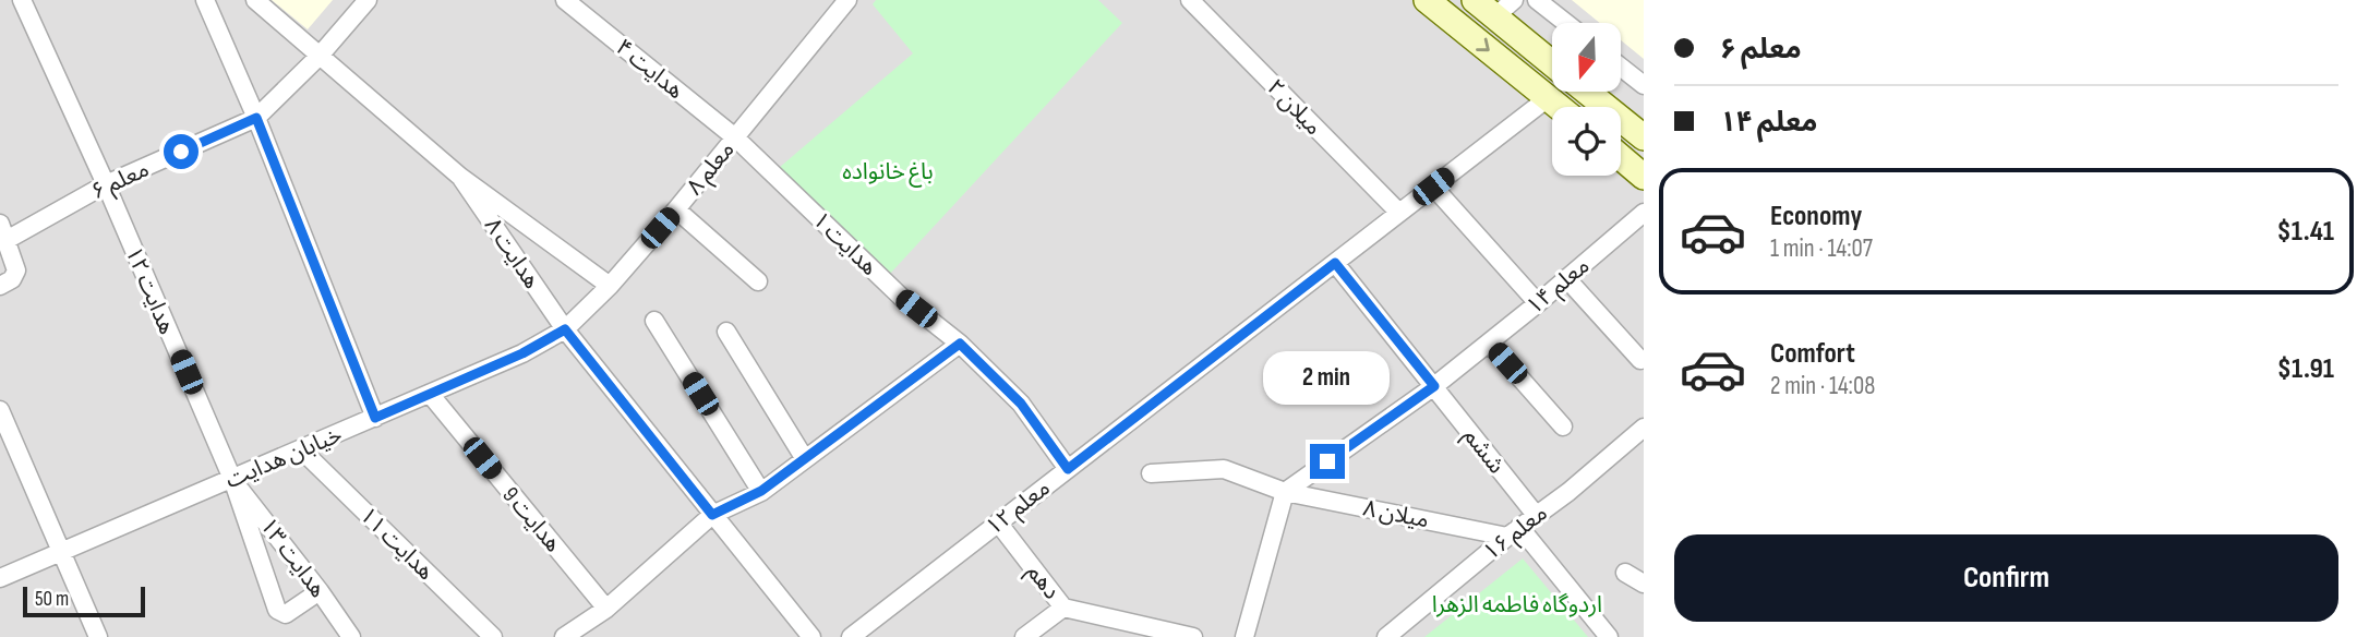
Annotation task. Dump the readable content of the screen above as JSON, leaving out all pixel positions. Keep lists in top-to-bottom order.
{
  "streets": {
    "street": [
      "هدایت ۴",
      "میلان ۲",
      "معلم ۸",
      "معلم ۶",
      "هدایت ۱",
      "هدایت ۸",
      "معلم ۱۴",
      "هدایت ۱۲",
      "ششم",
      "خیابان هدایت",
      "معلم ۱۲",
      "میلان ۸",
      "هدایت 9",
      "معلم ۱۶",
      "هدایت ۱۱",
      "هدایت ۱۳",
      "دهم"
    ]
  },
  "crossings": [
    ["هدایت ۴", "معلم ۸"],
    ["هدایت ۴", "هدایت ۱"],
    ["میلان ۲", "معلم ۱۲"],
    ["معلم ۸", "هدایت ۱"],
    ["معلم ۸", "هدایت ۸"],
    ["معلم ۸", "خیابان هدایت"],
    ["معلم ۶", "هدایت ۱۲"],
    ["هدایت ۱", "معلم ۱۲"],
    ["هدایت ۸", "خیابان هدایت"],
    ["معلم ۱۴", "ششم"],
    ["معلم ۱۴", "میلان ۸"],
    ["هدایت ۱۲", "خیابان هدایت"],
    ["هدایت ۱۲", "هدایت ۱۳"],
    ["ششم", "معلم ۱۲"],
    ["ششم", "معلم ۱۶"],
    ["خیابان هدایت", "هدایت 9"],
    ["خیابان هدایت", "هدایت ۱۱"],
    ["خیابان هدایت", "هدایت ۱۳"],
    ["معلم ۱۲", "دهم"],
    ["میلان ۸", "معلم ۱۶"]
  ],
  "parks": ["باغ خانواده", "اردوگاه فاطمه الزهرا"],
  "scale_bar": "50 m",
  "north": "bottom",
  "page": {
    "banner": ["معلم ۶", "معلم ۱۴"],
    "list": [
      {
        "name": "Economy",
        "note": "1 min · 14:07",
        "value": "$1.41"
      },
      {
        "name": "Comfort",
        "note": "2 min · 14:08",
        "value": "$1.91"
      }
    ],
    "bubble": "2 min",
    "buttons": "Confirm",
    "scale": "50 m"
  }
}
